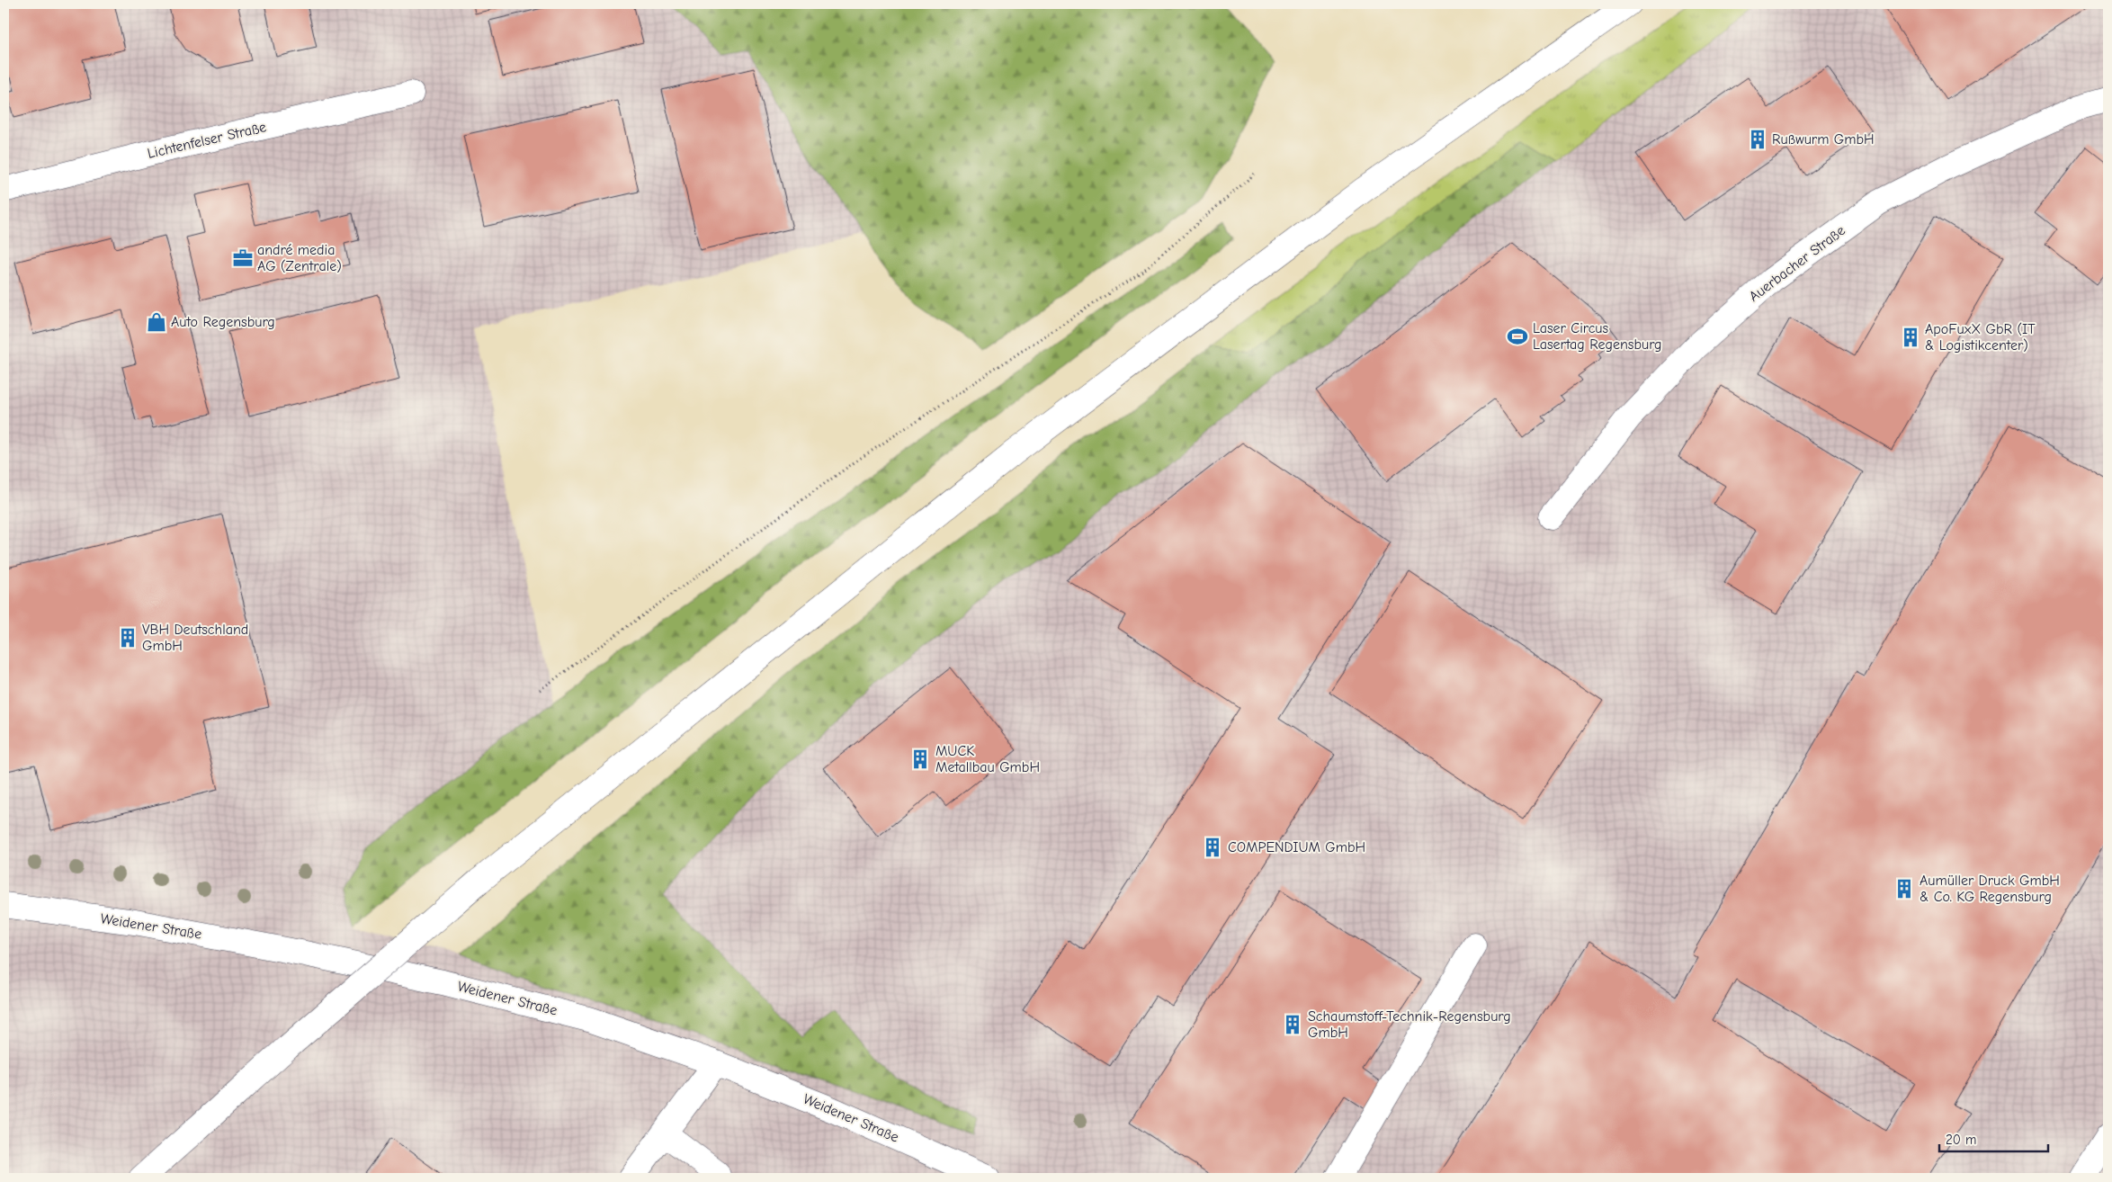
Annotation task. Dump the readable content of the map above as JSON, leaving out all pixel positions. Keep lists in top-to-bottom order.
{
  "streets": {
    "main road": ["Lichtenfelser Straße", "Auerbacher Straße", "Weidener Straße"]
  },
  "places": {
    "building": [
      "Rußwurm GmbH",
      "ApoFuxX GbR (IT & Logistikcenter)",
      "VBH Deutschland GmbH",
      "MUCK Metallbau GmbH",
      "COMPENDIUM GmbH",
      "Aumüller Druck GmbH & Co. KG Regensburg",
      "Schaumstoff-Technik-Regensburg GmbH"
    ],
    "office": ["andré media AG (Zentrale)"],
    "shop": ["Auto Regensburg"],
    "sports": ["Laser Circus Lasertag Regensburg"]
  },
  "scale_bar": "20 m"
}
